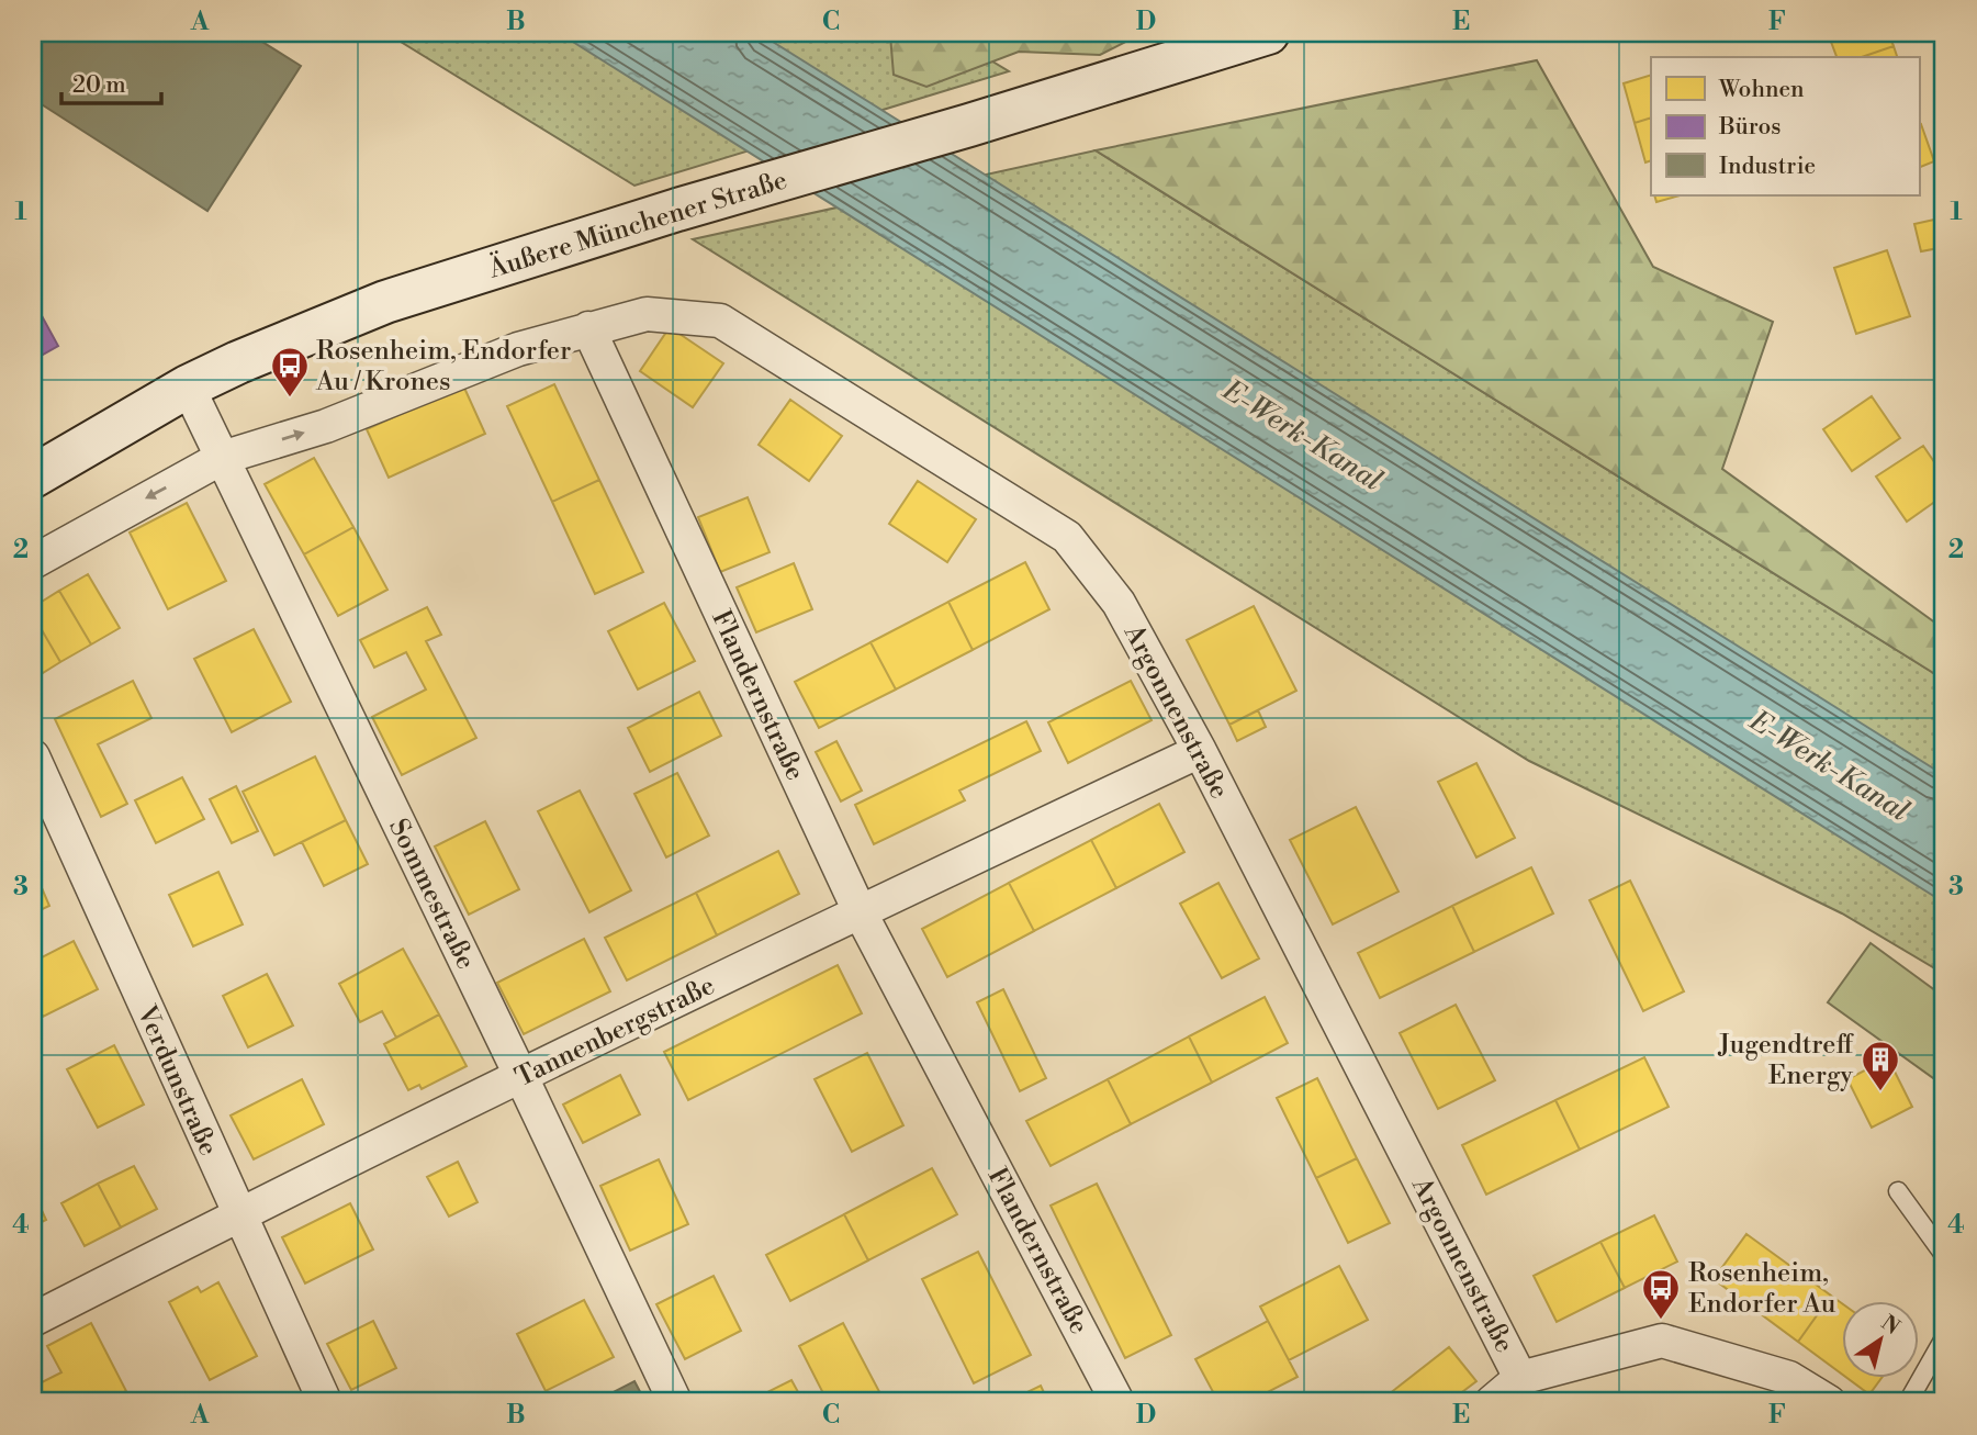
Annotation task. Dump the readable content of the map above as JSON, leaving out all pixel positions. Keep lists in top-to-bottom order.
{
  "streets": {
    "main road": ["Äußere Münchener Straße"],
    "street": [
      "Flandernstraße",
      "Argonnenstraße",
      "Sommestraße",
      "Tannenbergstraße",
      "Verdunstraße"
    ]
  },
  "crossings": [
    ["Äußere Münchener Straße", "Sommestraße"],
    ["Flandernstraße", "Argonnenstraße"],
    ["Flandernstraße", "Tannenbergstraße"],
    ["Argonnenstraße", "Tannenbergstraße"],
    ["Sommestraße", "Tannenbergstraße"],
    ["Tannenbergstraße", "Verdunstraße"]
  ],
  "water": ["E-Werk-Kanal"],
  "places": {
    "bus stop": ["Rosenheim, Endorfer Au / Krones", "Rosenheim, Endorfer Au"],
    "building": ["Jugendtreff Energy"]
  },
  "legend": ["Wohnen", "Büros", "Industrie"],
  "scale_bar": "20 m",
  "north": "top right",
  "grid": {
    "columns": [
      "A",
      "B",
      "C",
      "D",
      "E",
      "F"
    ],
    "rows": [
      "1",
      "2",
      "3",
      "4"
    ]
  }
}
